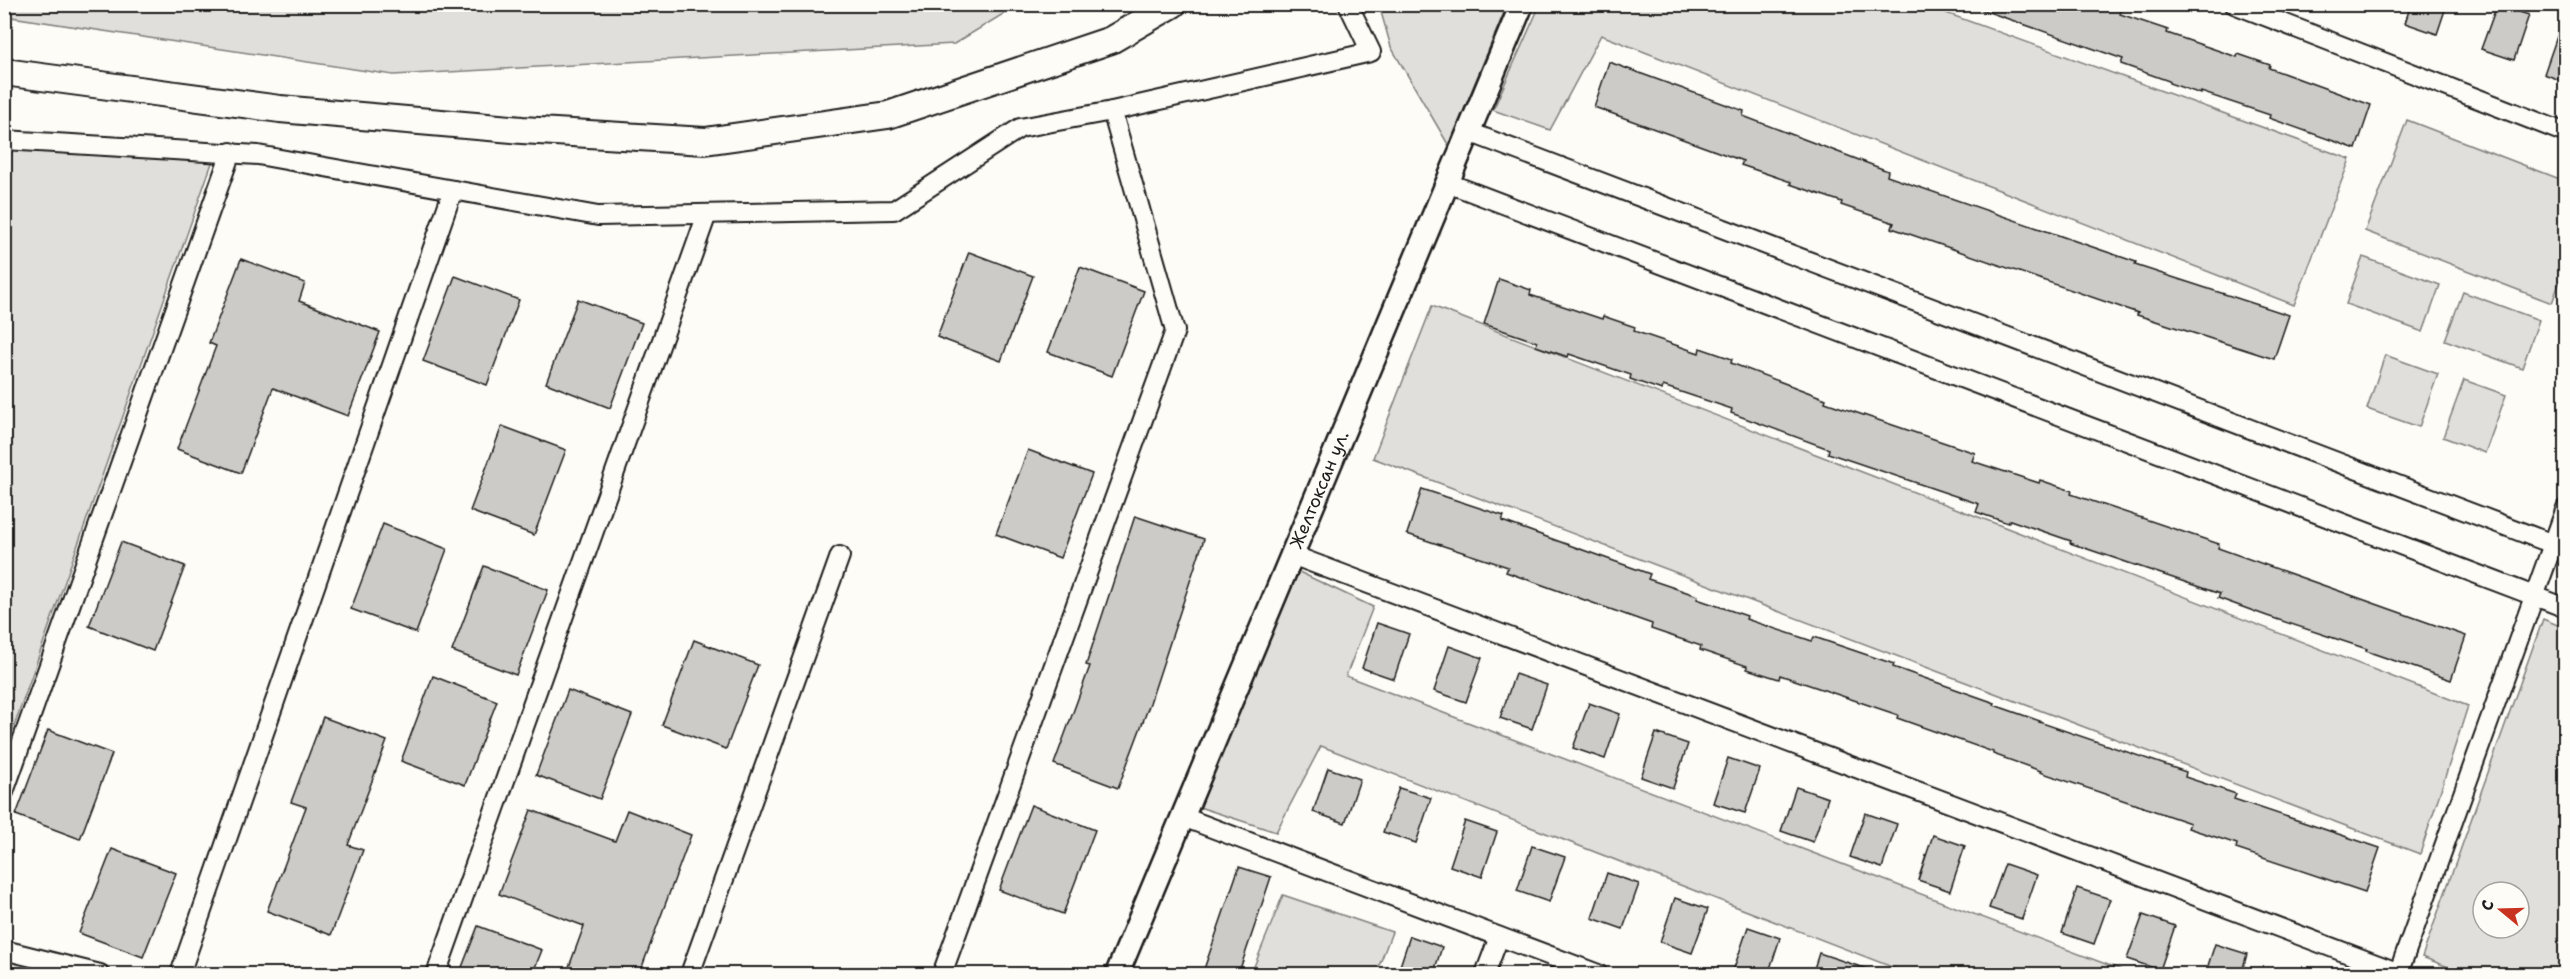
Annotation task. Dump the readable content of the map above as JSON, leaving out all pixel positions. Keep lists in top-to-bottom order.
{
  "streets": {
    "street": ["Желтоксан ул."]
  },
  "north": "left"
}
